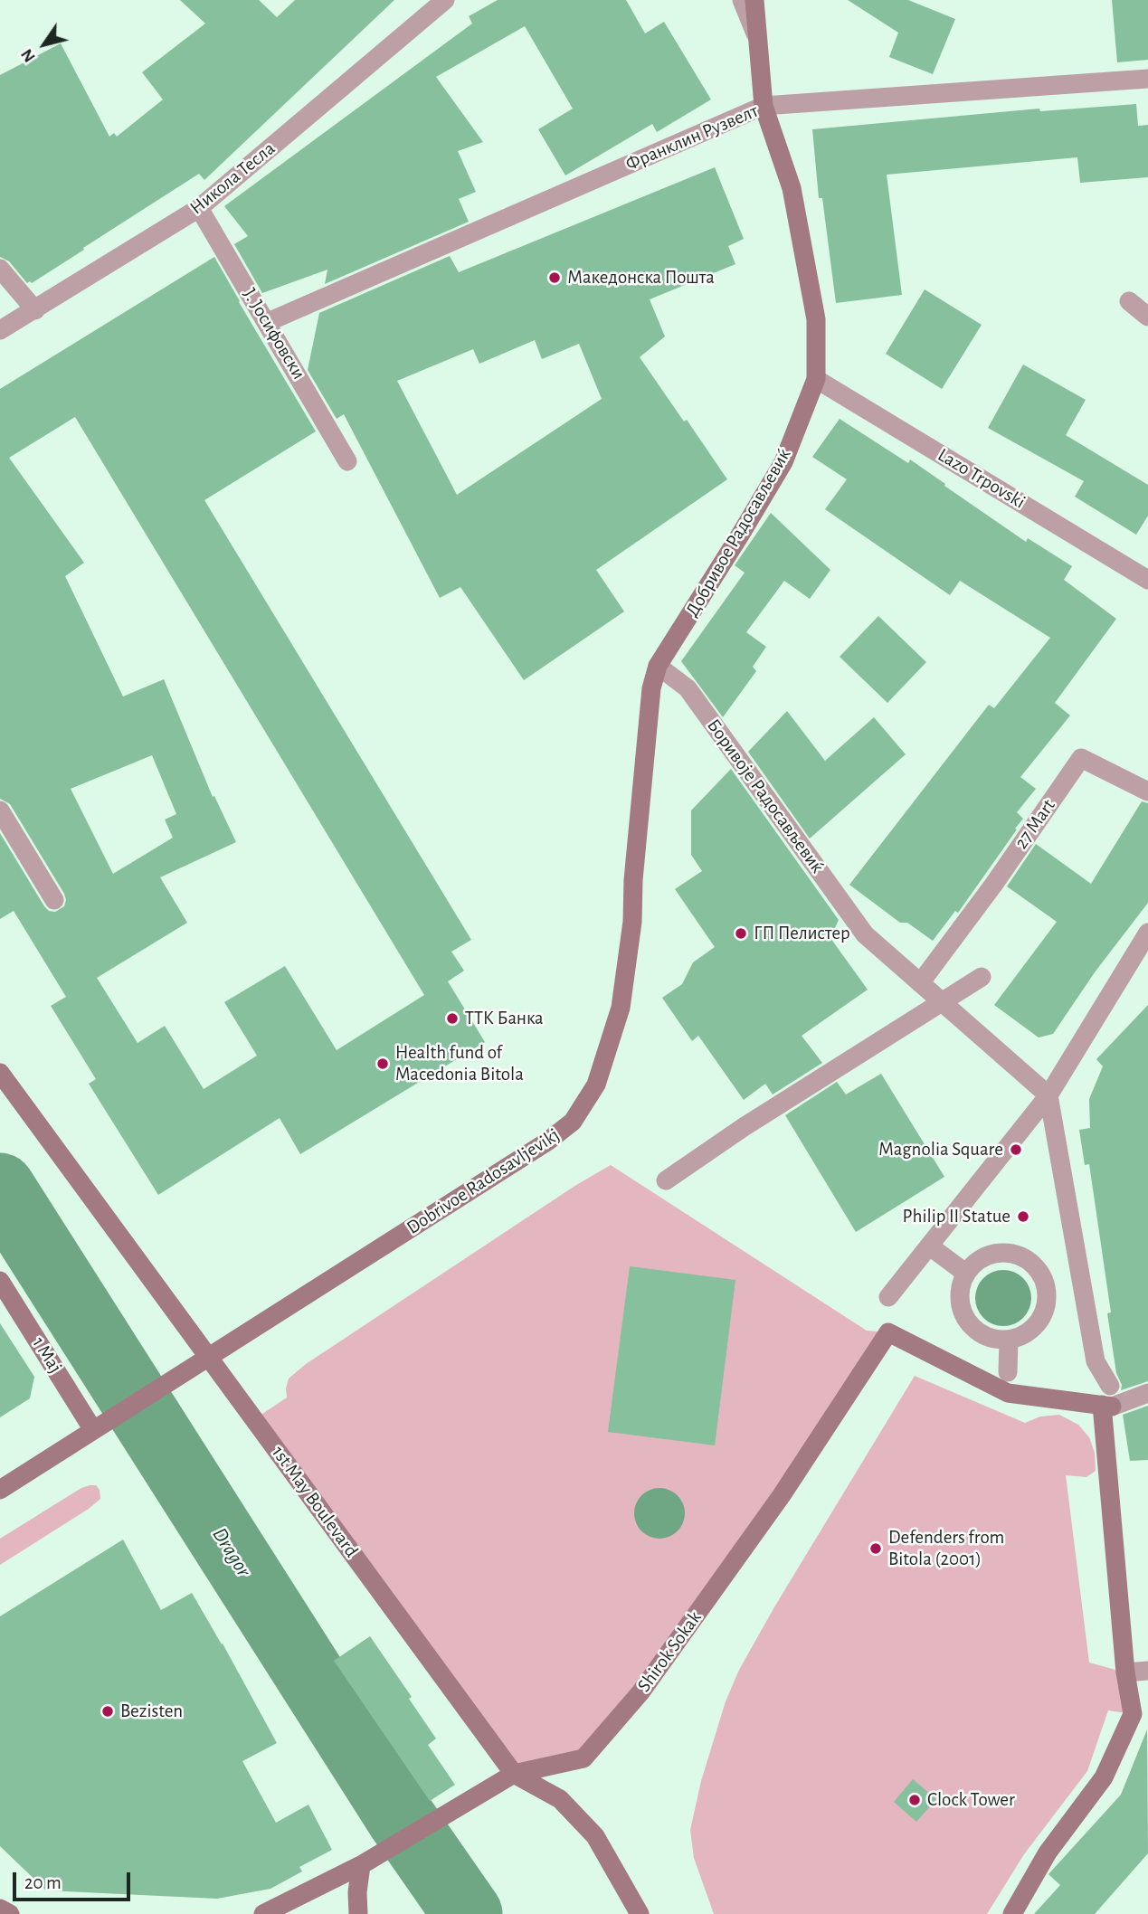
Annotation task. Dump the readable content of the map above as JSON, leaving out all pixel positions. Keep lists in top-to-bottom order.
{
  "streets": {
    "street": [
      "Франклин Рузвелт",
      "Никола Тесла",
      "Ј. Јосифовски",
      "Lazo Trpovski",
      "Добривое Радосављевиќ",
      "Боривоје Радосављевиќ",
      "27 Mart",
      "1 Maj",
      "1st May Boulevard",
      "Shirok Sokak"
    ]
  },
  "crossings": [
    ["Франклин Рузвелт", "Ј. Јосифовски"],
    ["Франклин Рузвелт", "Добривое Радосављевиќ"],
    ["Никола Тесла", "Ј. Јосифовски"],
    ["Lazo Trpovski", "Добривое Радосављевиќ"],
    ["Добривое Радосављевиќ", "Боривоје Радосављевиќ"],
    ["Добривое Радосављевиќ", "1 Maj"],
    ["Добривое Радосављевиќ", "1st May Boulevard"],
    ["Боривоје Радосављевиќ", "27 Mart"],
    ["1st May Boulevard", "Shirok Sokak"]
  ],
  "water": ["Dragor"],
  "places": [
    "Македонска Пошта",
    "ГП Пелистер",
    "ТТК Банка",
    "Health fund of Macedonia Bitola",
    "Magnolia Square",
    "Philip II Statue",
    "Defenders from Bitola (2001)",
    "Bezisten",
    "Clock Tower"
  ],
  "scale_bar": "20 m",
  "north": "bottom left"
}
